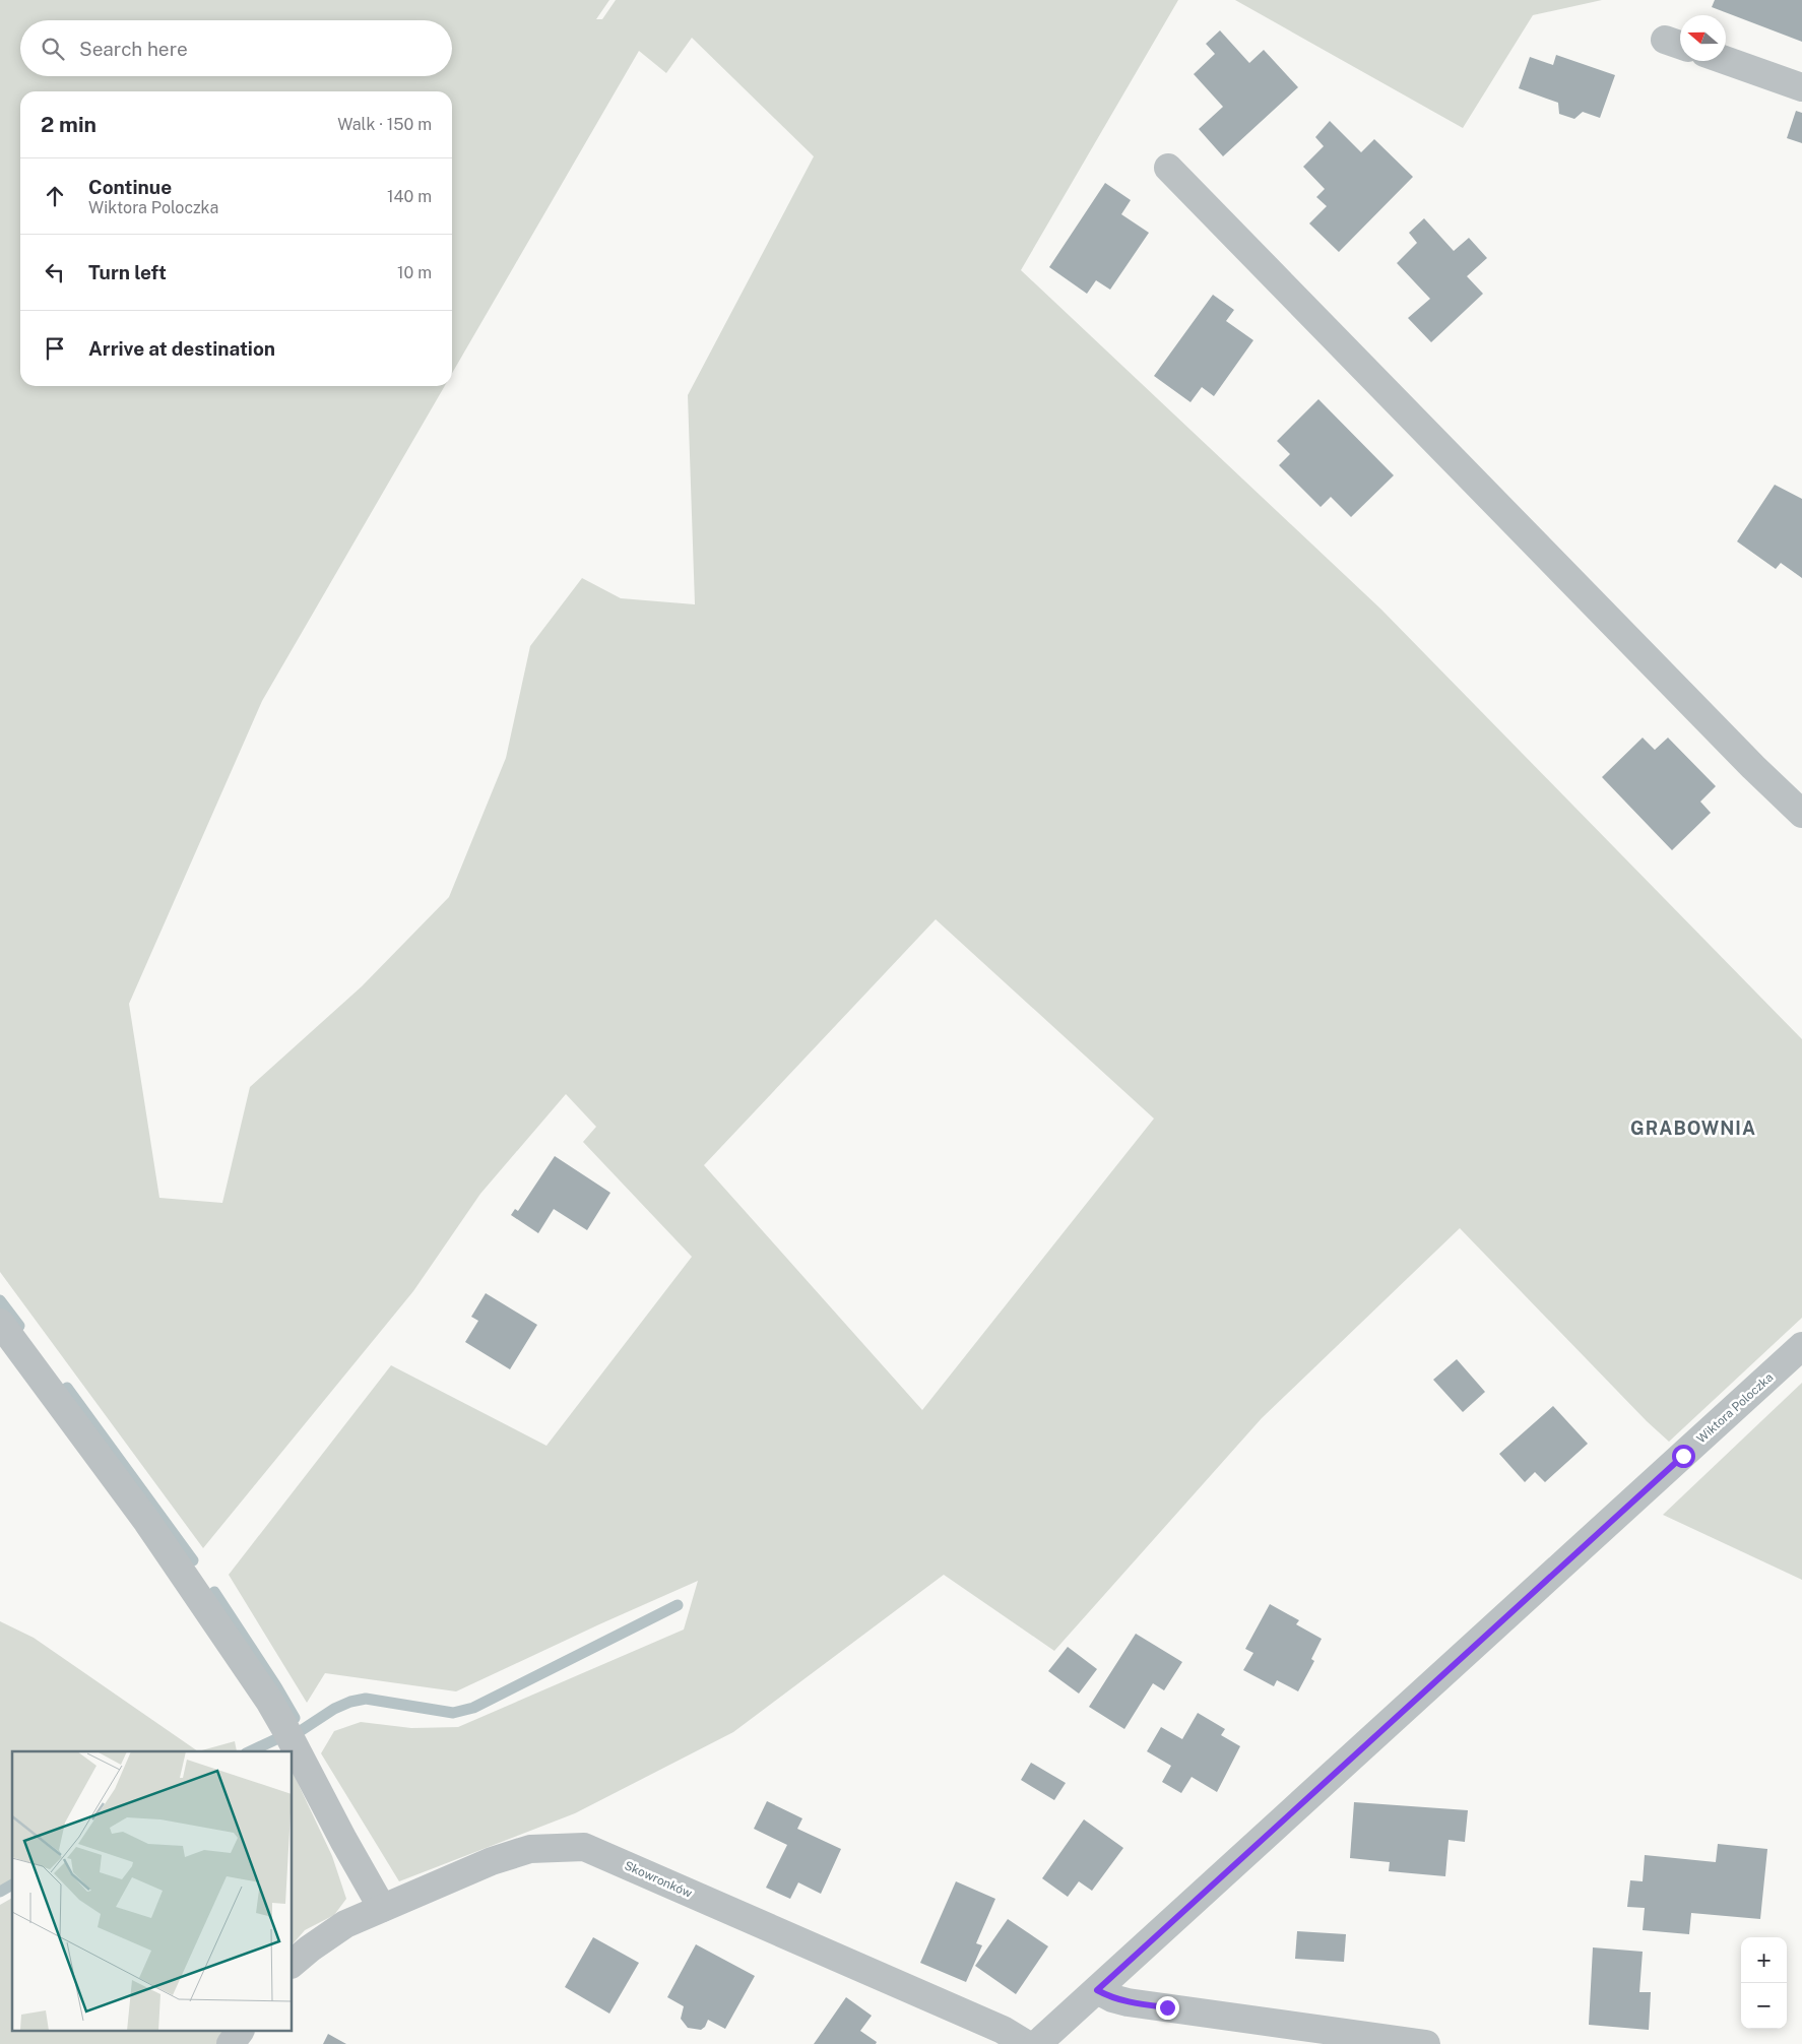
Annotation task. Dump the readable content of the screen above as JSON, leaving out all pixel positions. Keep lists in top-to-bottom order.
{
  "streets": {
    "street": ["Wiktora Poloczka", "Skowronków"]
  },
  "districts": ["GRABOWNIA"],
  "north": "left",
  "page": {
    "search": "Search here",
    "heading": ["2 min", "Walk · 150 m"],
    "list": [
      ["Continue", "Wiktora Poloczka", "140 m"],
      ["Turn left", "10 m"],
      "Arrive at destination"
    ],
    "map_buttons": ["+", "−"]
  }
}
